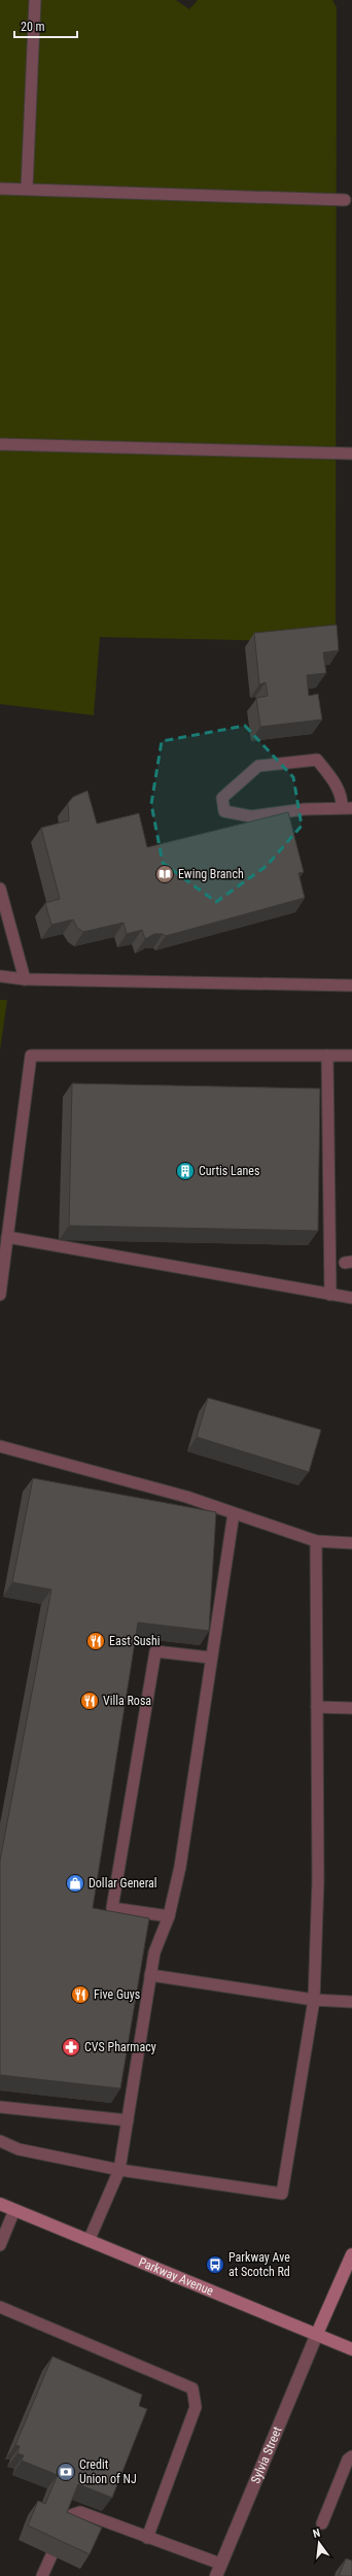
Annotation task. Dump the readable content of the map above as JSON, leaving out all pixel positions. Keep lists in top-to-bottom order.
{
  "streets": {
    "main road": ["Parkway Avenue"],
    "street": ["Sylvia Street"]
  },
  "crossings": [
    ["Parkway Avenue", "Sylvia Street"]
  ],
  "places": {
    "library": ["Ewing Branch"],
    "building": ["Curtis Lanes"],
    "restaurant": ["East Sushi", "Villa Rosa", "Five Guys"],
    "shop": ["Dollar General"],
    "pharmacy": ["CVS Pharmacy"],
    "bus stop": ["Parkway Ave at Scotch Rd"],
    "bank": ["Credit Union of NJ"]
  },
  "scale_bar": "20 m",
  "north": "top"
}
